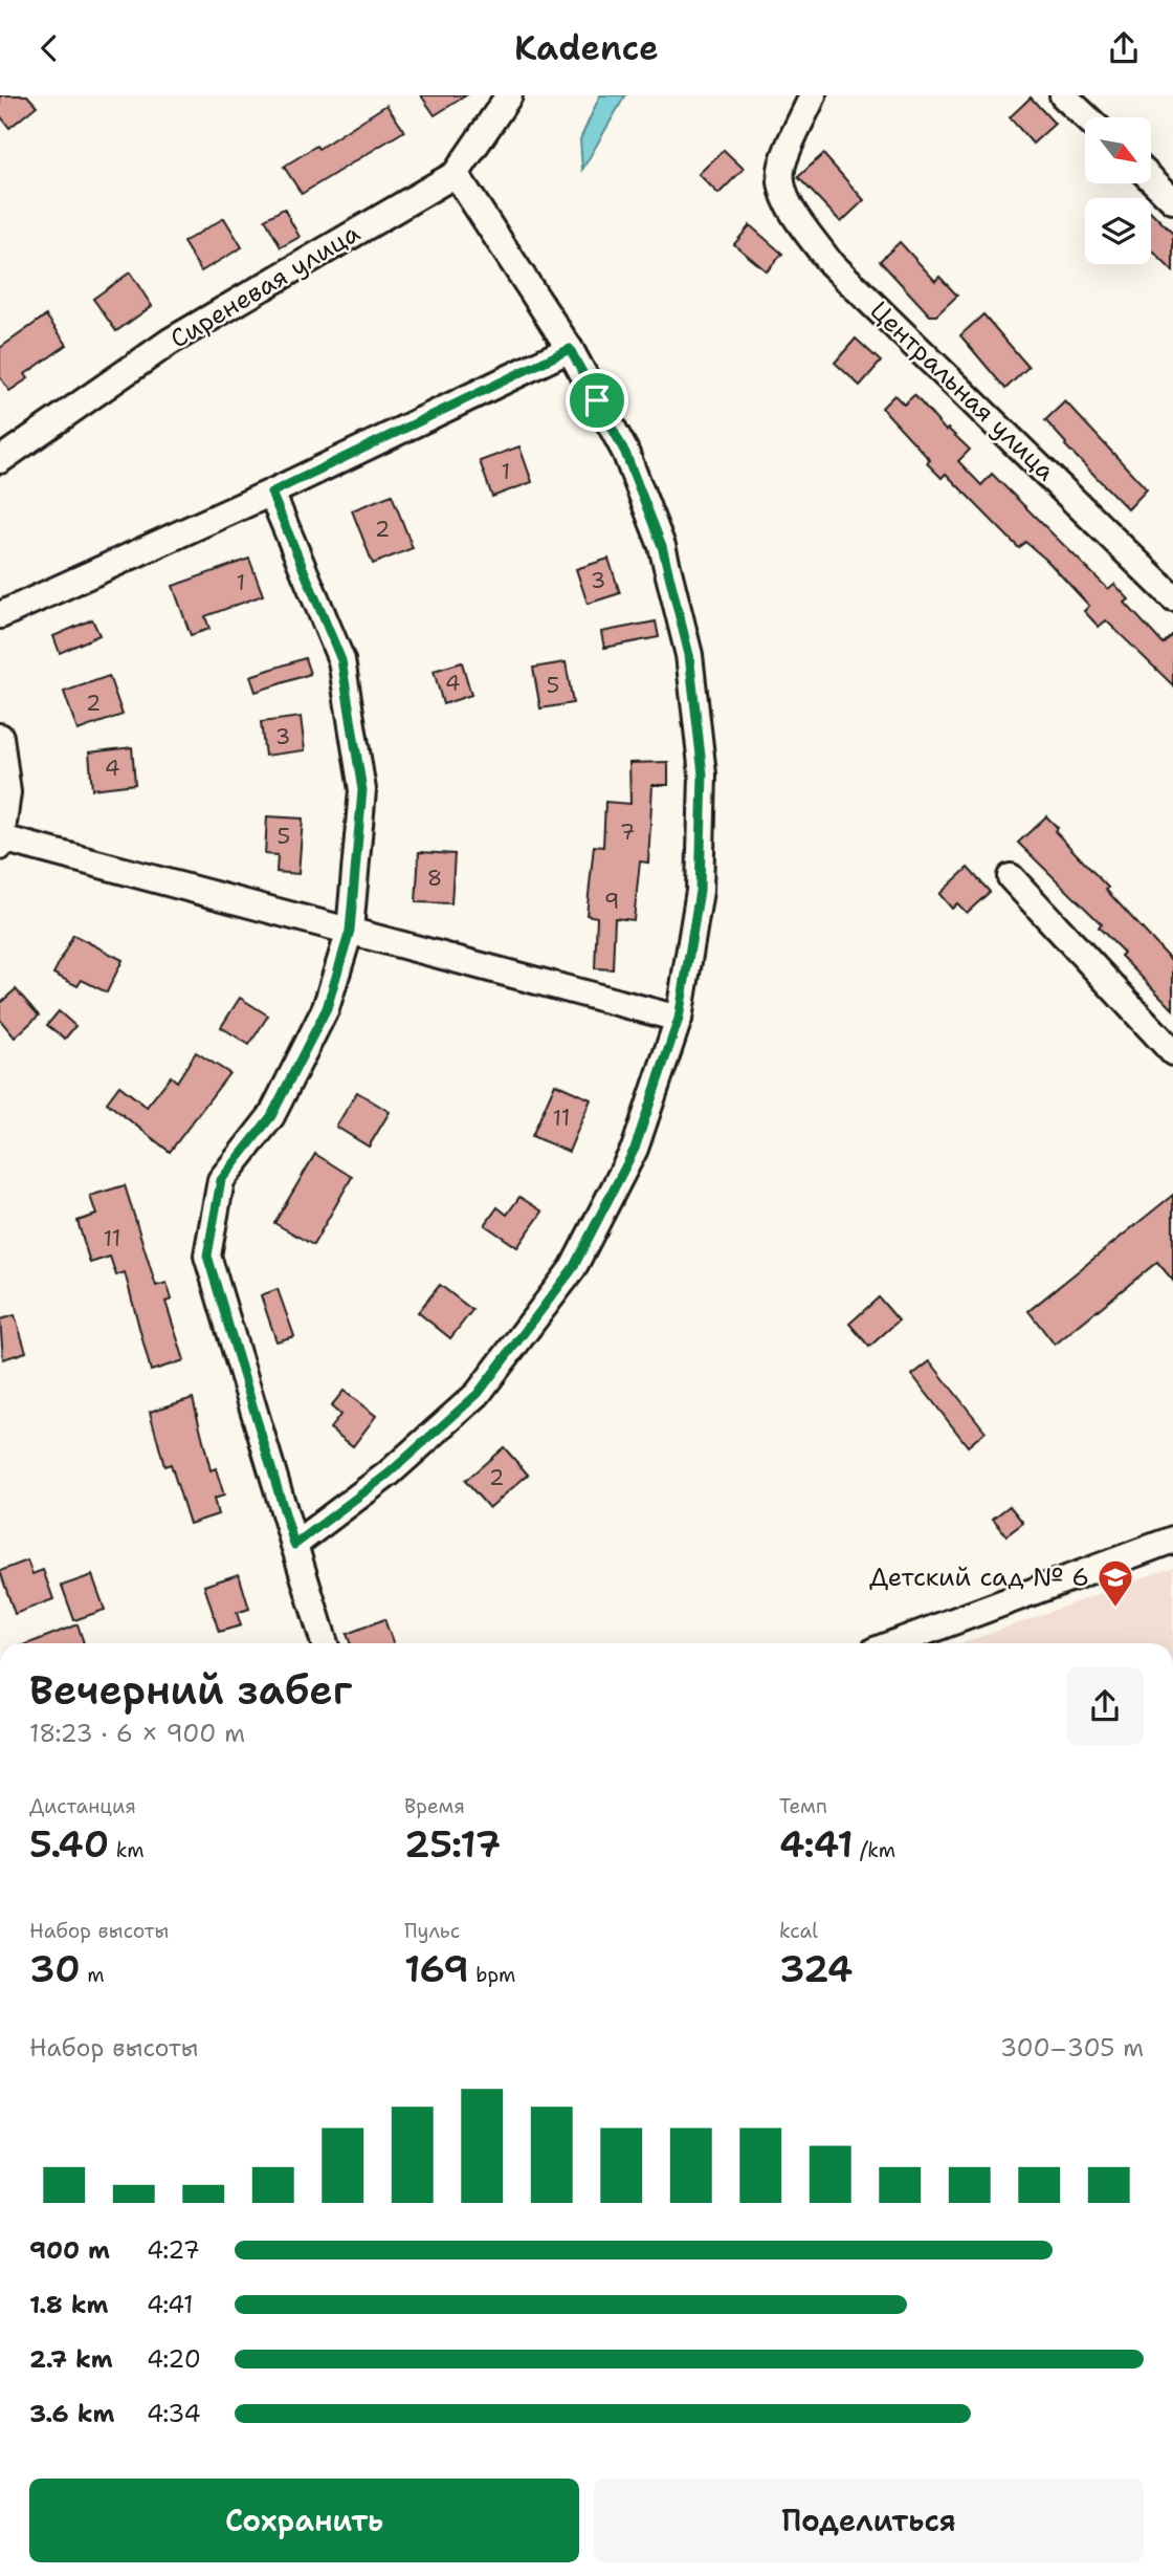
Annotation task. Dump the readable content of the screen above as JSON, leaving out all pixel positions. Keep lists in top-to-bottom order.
{
  "streets": {
    "street": ["Сиреневая улица", "Центральная улица"]
  },
  "places": {
    "school or university": ["Детский сад № 6"]
  },
  "house_numbers": [
    "1",
    "2",
    "3",
    "1",
    "4",
    "5",
    "2",
    "3",
    "4",
    "7",
    "5",
    "8",
    "9",
    "11",
    "11",
    "2"
  ],
  "north": "bottom right",
  "page": {
    "header": "Kadence",
    "heading": ["Вечерний забег", "18:23 · 6 × 900 m"],
    "stats": [
      ["Дистанция", "5.40 km"],
      ["Время", "25:17"],
      ["Темп", "4:41 /km"],
      ["Набор высоты", "30 m"],
      ["Пульс", "169 bpm"],
      ["kcal", "324"]
    ],
    "chart": ["Набор высоты", "300–305 m"],
    "list": [
      {
        "name": "900 m",
        "note": "4:27"
      },
      {
        "name": "1.8 km",
        "note": "4:41"
      },
      {
        "name": "2.7 km",
        "note": "4:20"
      },
      {
        "name": "3.6 km",
        "note": "4:34"
      }
    ],
    "buttons": ["Сохранить", "Поделиться"]
  }
}
